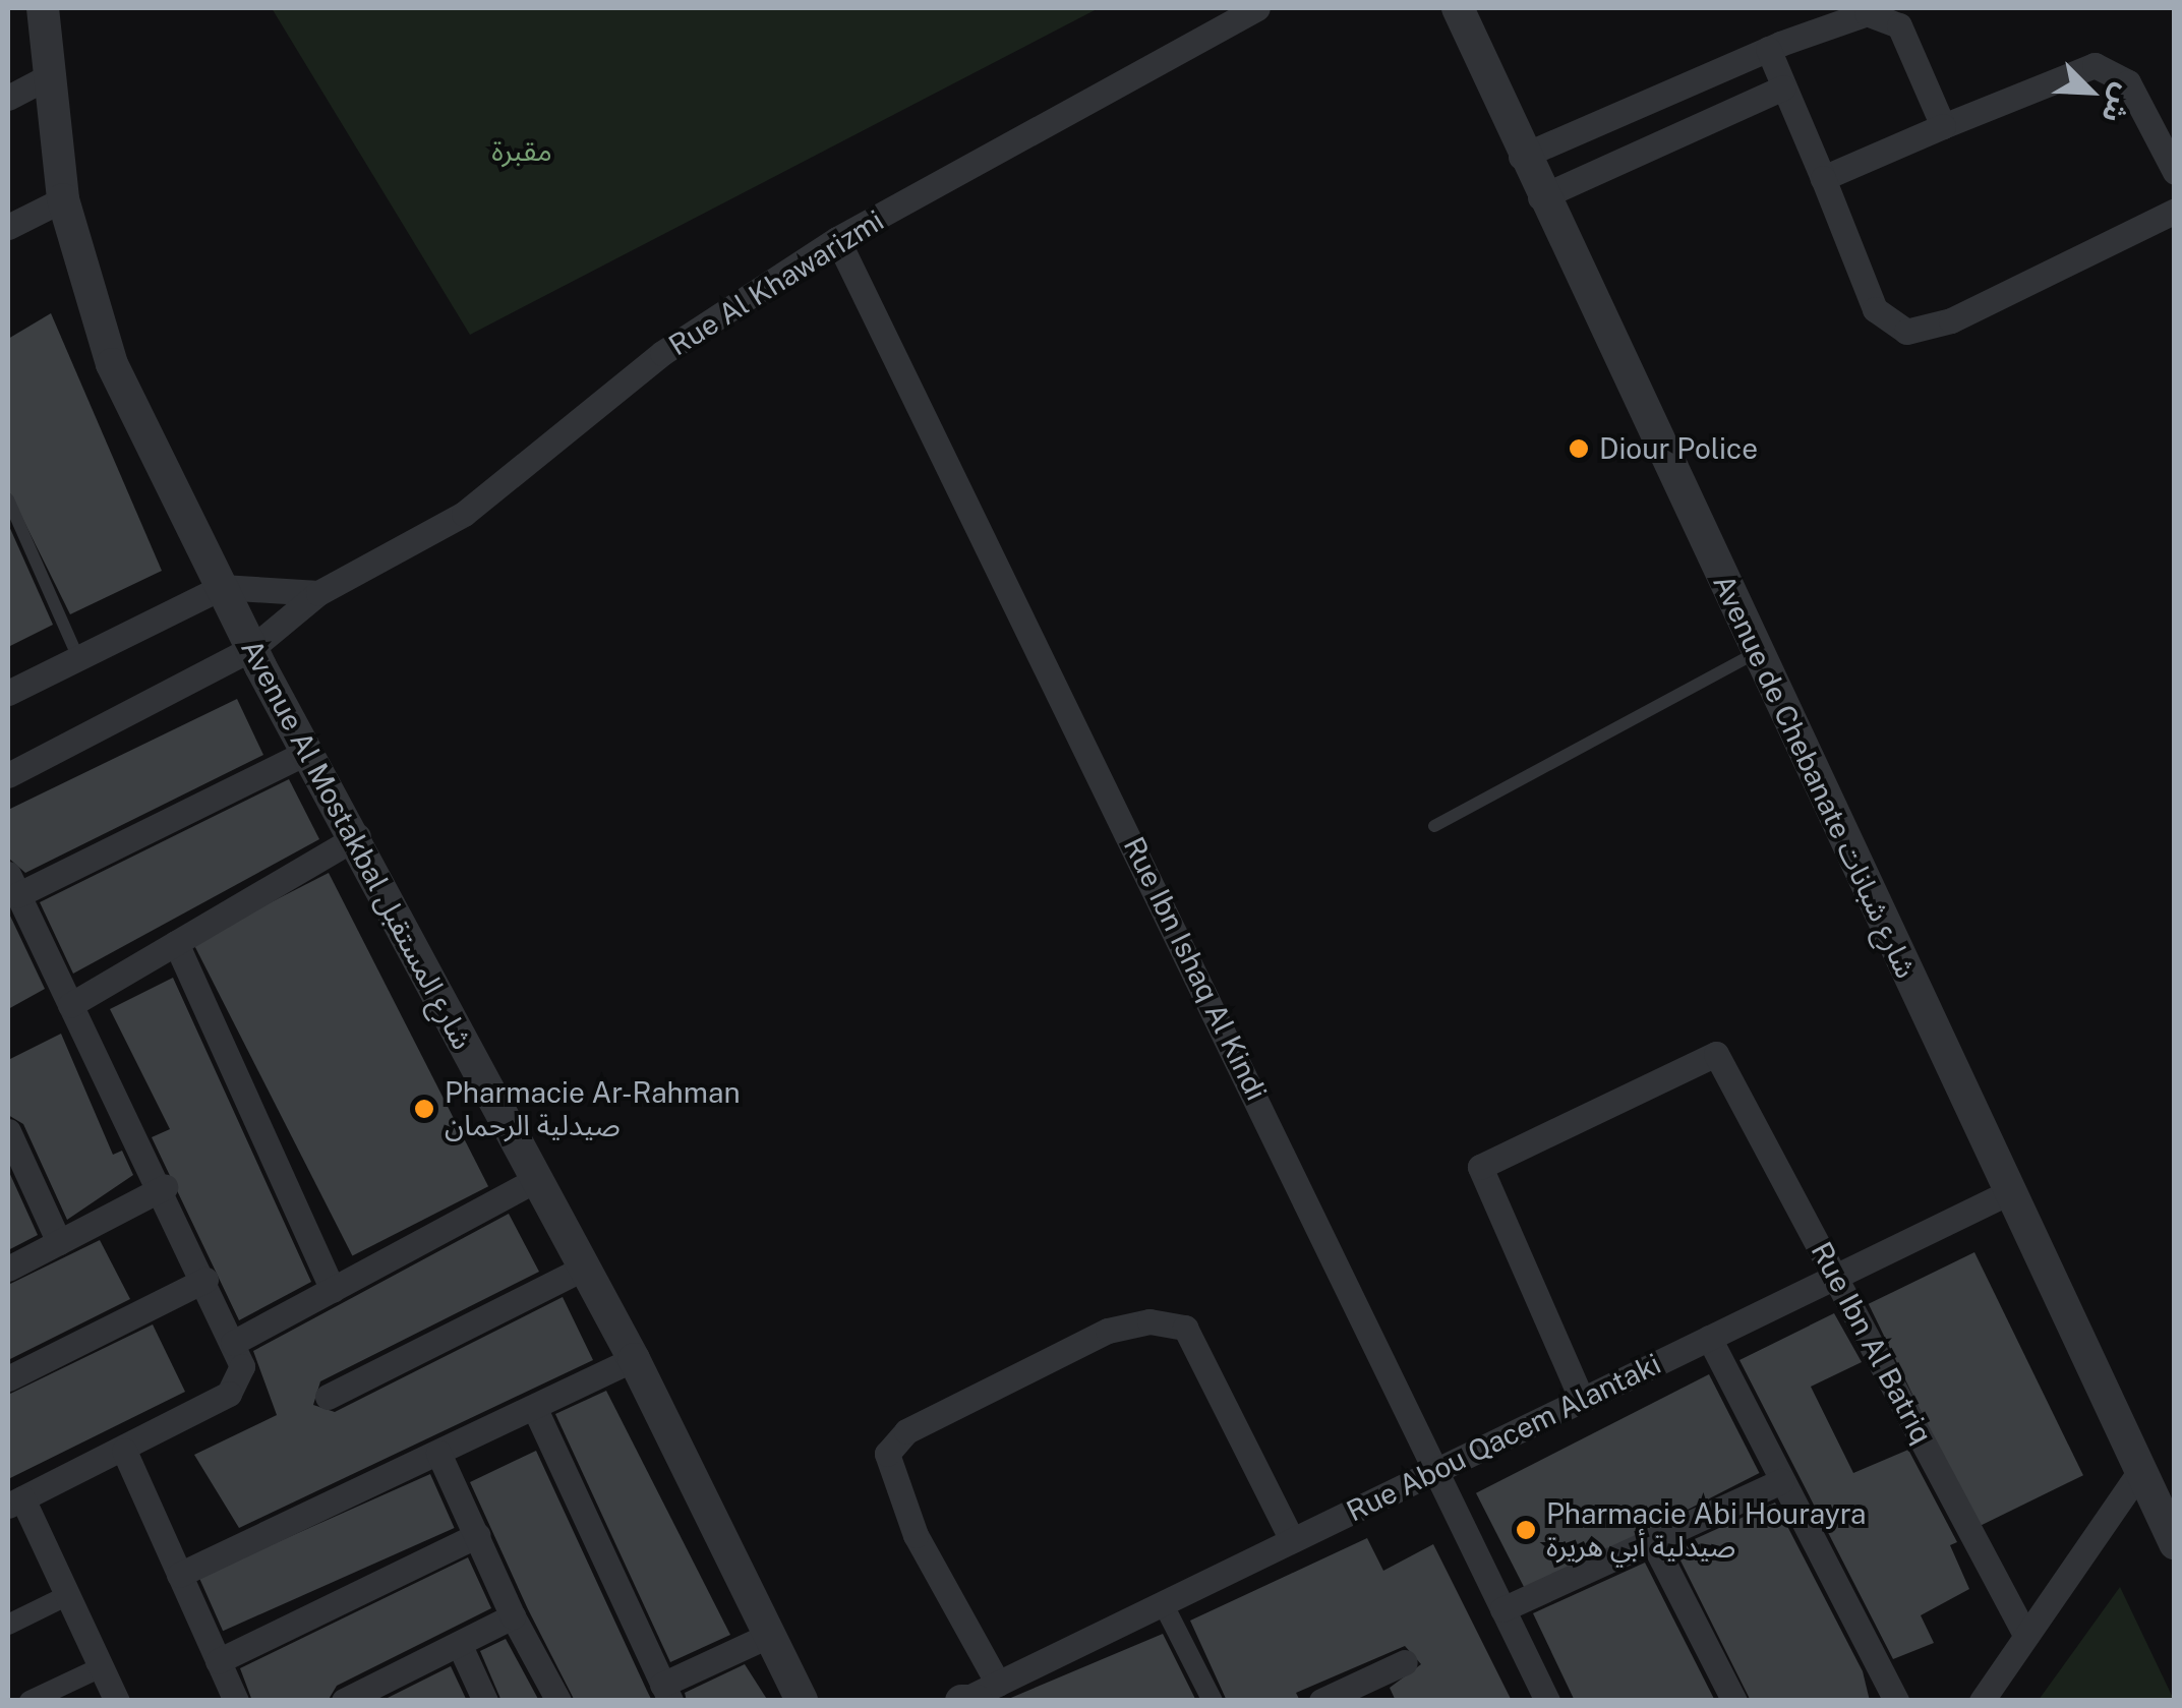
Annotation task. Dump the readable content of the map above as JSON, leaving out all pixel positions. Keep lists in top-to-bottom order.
{
  "streets": {
    "street": [
      "Rue Al Khawarizmi",
      "Avenue de Chebanate شارع شبانات",
      "Avenue Al Mostakbal شارع المستقبل",
      "Rue Ibn Ishaq Al Kindi",
      "Rue Ibn Al Batriq",
      "Rue Abou Qacem Alantaki"
    ]
  },
  "crossings": [
    ["Rue Al Khawarizmi", "Avenue Al Mostakbal شارع المستقبل"],
    ["Rue Al Khawarizmi", "Rue Ibn Ishaq Al Kindi"],
    ["Avenue de Chebanate شارع شبانات", "Rue Abou Qacem Alantaki"],
    ["Rue Ibn Ishaq Al Kindi", "Rue Abou Qacem Alantaki"],
    ["Rue Ibn Al Batriq", "Rue Abou Qacem Alantaki"]
  ],
  "parks": ["مقبرة"],
  "places": ["Diour Police", "Pharmacie Ar-Rahman صيدلية الرحمان", "Pharmacie Abi Hourayra صيدلية أبي هريرة"],
  "north": "bottom right"
}
